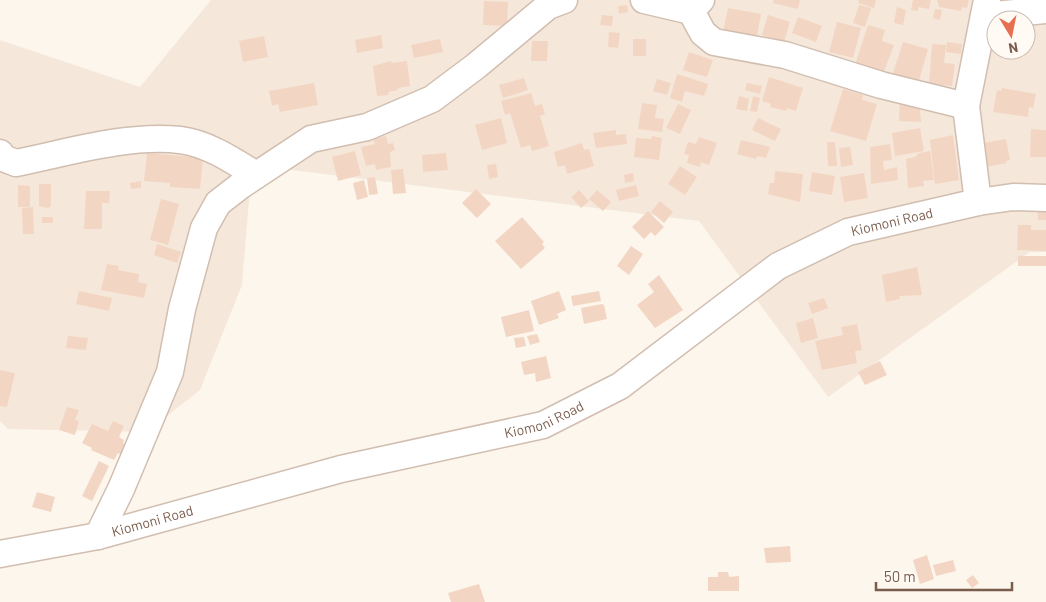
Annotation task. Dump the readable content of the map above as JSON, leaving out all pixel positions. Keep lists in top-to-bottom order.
{
  "streets": {
    "street": ["Kiomoni Road"]
  },
  "scale_bar": "50 m",
  "north": "bottom"
}
